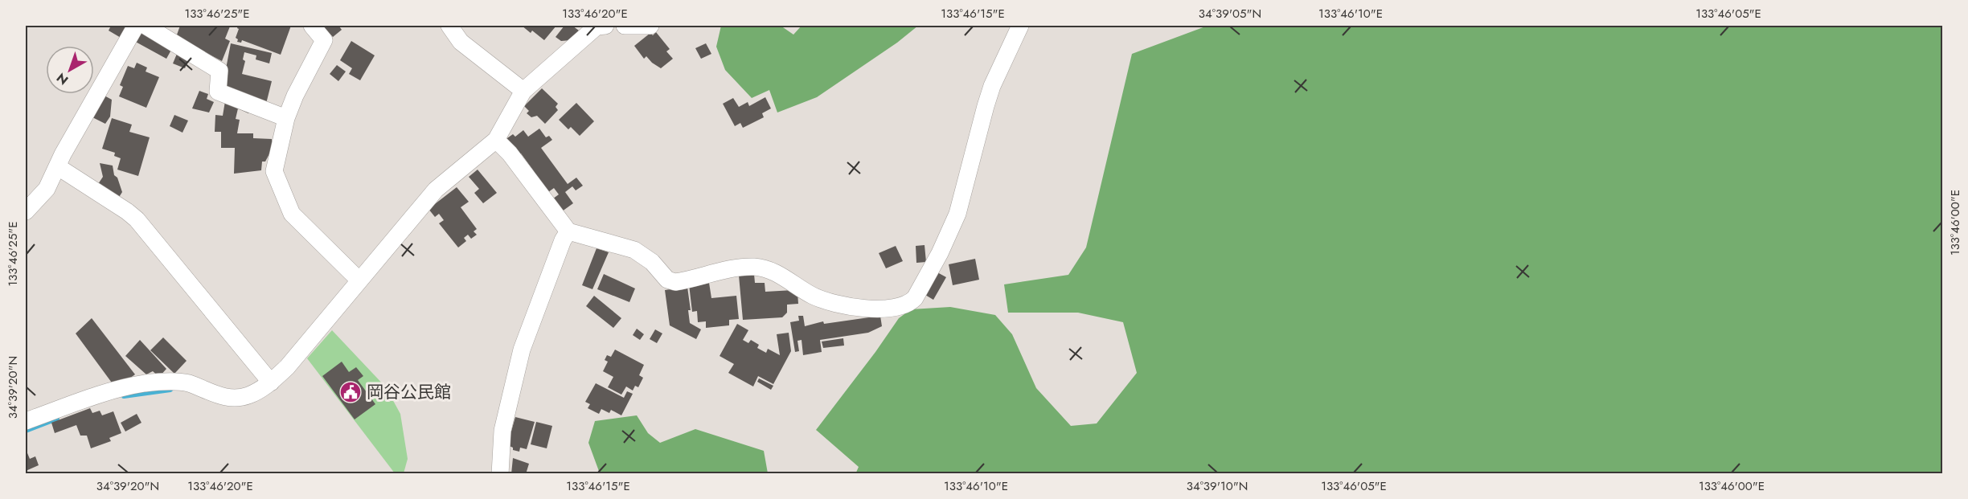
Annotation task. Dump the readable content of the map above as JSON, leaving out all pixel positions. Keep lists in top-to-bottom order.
{
  "places": {
    "public building": ["岡谷公民館"]
  },
  "north": "bottom left",
  "coordinates": [
    "133°46'25\"E",
    "133°46'20\"E",
    "133°46'15\"E",
    "34°39'05\"N",
    "133°46'10\"E",
    "133°46'05\"E",
    "133°46'00\"E",
    "34°39'20\"N",
    "34°39'10\"N"
  ]
}
